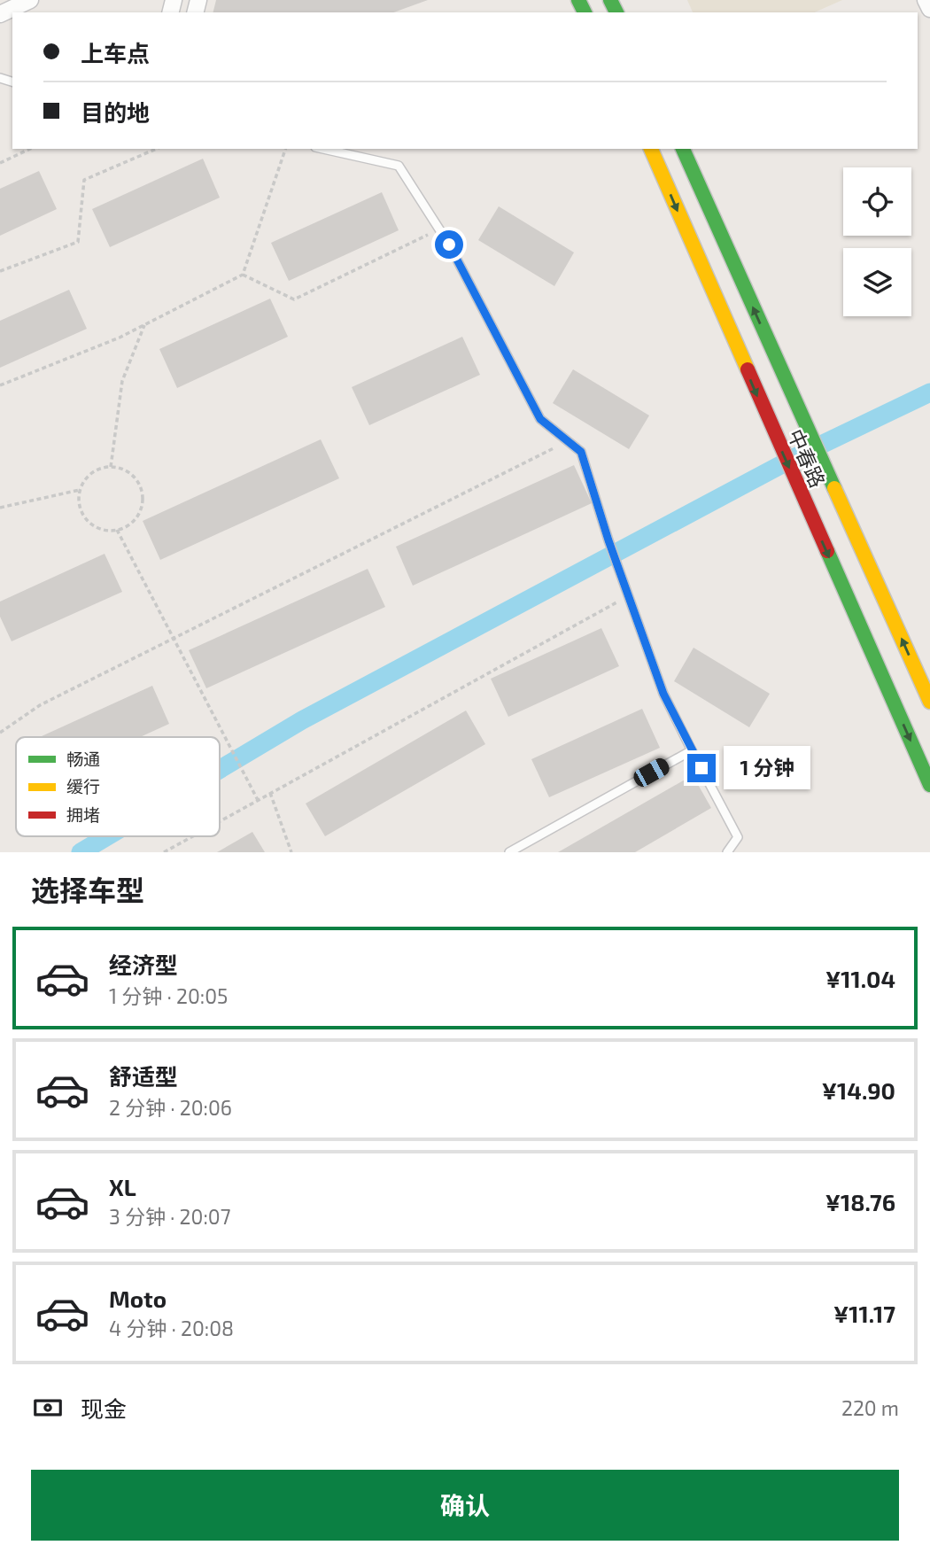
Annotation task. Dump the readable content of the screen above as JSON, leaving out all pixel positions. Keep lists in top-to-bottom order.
{
  "streets": {
    "main road": ["中春路"]
  },
  "legend": ["畅通", "缓行", "拥堵"],
  "page": {
    "banner": ["上车点", "目的地"],
    "bubble": "1 分钟",
    "heading": "选择车型",
    "list": [
      {
        "name": "经济型",
        "note": "1 分钟 · 20:05",
        "value": "¥11.04"
      },
      {
        "name": "舒适型",
        "note": "2 分钟 · 20:06",
        "value": "¥14.90"
      },
      {
        "name": "XL",
        "note": "3 分钟 · 20:07",
        "value": "¥18.76"
      },
      {
        "name": "Moto",
        "note": "4 分钟 · 20:08",
        "value": "¥11.17"
      }
    ],
    "pay": ["现金", "220 m"],
    "buttons": "确认"
  }
}
